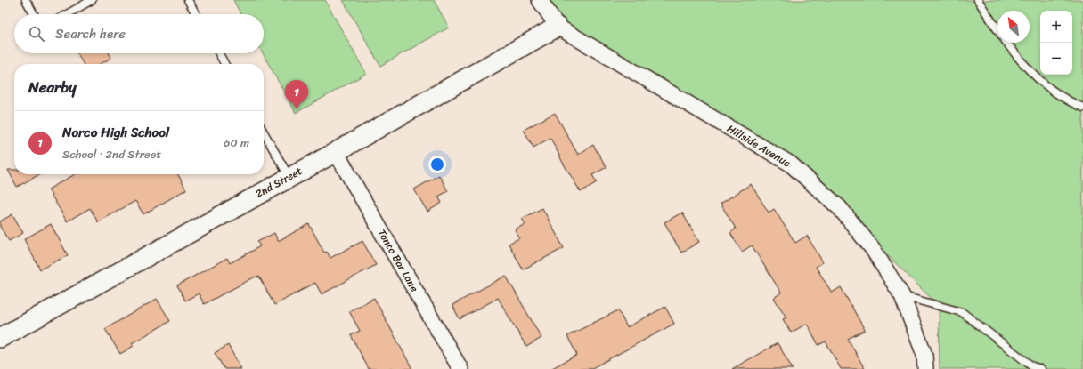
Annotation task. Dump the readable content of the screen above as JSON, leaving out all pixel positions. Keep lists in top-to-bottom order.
{
  "streets": {
    "street": ["Hillside Avenue", "2nd Street", "Tonto Bar Lane"]
  },
  "crossings": [
    ["Hillside Avenue", "2nd Street"],
    ["2nd Street", "Tonto Bar Lane"]
  ],
  "north": "top left",
  "page": {
    "map_buttons": ["+", "−"],
    "search": "Search here",
    "heading": "Nearby",
    "pins": "1",
    "list": [
      {
        "mark": "1",
        "name": "Norco High School",
        "note": "School · 2nd Street",
        "value": "60 m"
      }
    ]
  }
}
